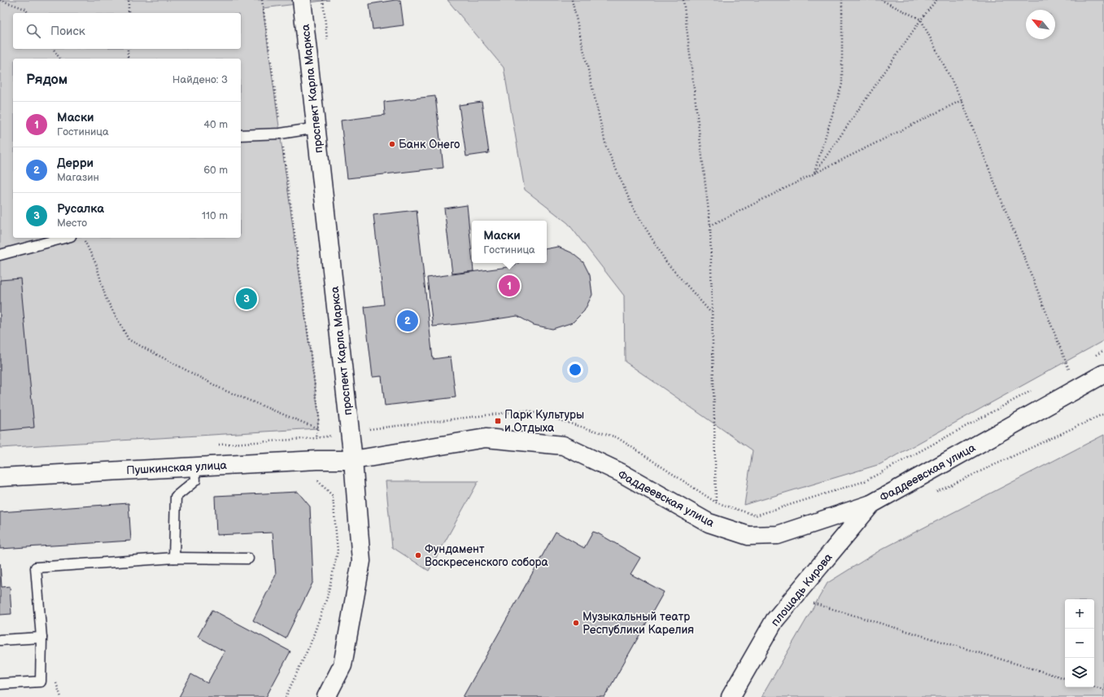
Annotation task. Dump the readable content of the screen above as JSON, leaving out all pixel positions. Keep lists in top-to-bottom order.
{
  "streets": {
    "street": [
      "проспект Карла Маркса",
      "Пушкинская улица",
      "Фаддеевская улица",
      "площадь Кирова"
    ]
  },
  "crossings": [
    ["проспект Карла Маркса", "Пушкинская улица"],
    ["проспект Карла Маркса", "Фаддеевская улица"],
    ["Пушкинская улица", "Фаддеевская улица"],
    ["Фаддеевская улица", "площадь Кирова"]
  ],
  "places": {
    "other": ["Банк Онего", "Фундамент Воскресенского собора", "Музыкальный театр Республики Карелия"],
    "transit": ["Парк Культуры и Отдыха"]
  },
  "north": "top left",
  "page": {
    "search": "Поиск",
    "heading": ["Рядом", "Найдено: 3"],
    "list": [
      {
        "mark": "1",
        "name": "Маски",
        "note": "Гостиница",
        "value": "40 m"
      },
      {
        "mark": "2",
        "name": "Дерри",
        "note": "Магазин",
        "value": "60 m"
      },
      {
        "mark": "3",
        "name": "Русалка",
        "note": "Место",
        "value": "110 m"
      }
    ],
    "popup": ["Маски", "Гостиница"],
    "pins": ["1", "3", "2"],
    "map_buttons": ["+", "−"]
  }
}
